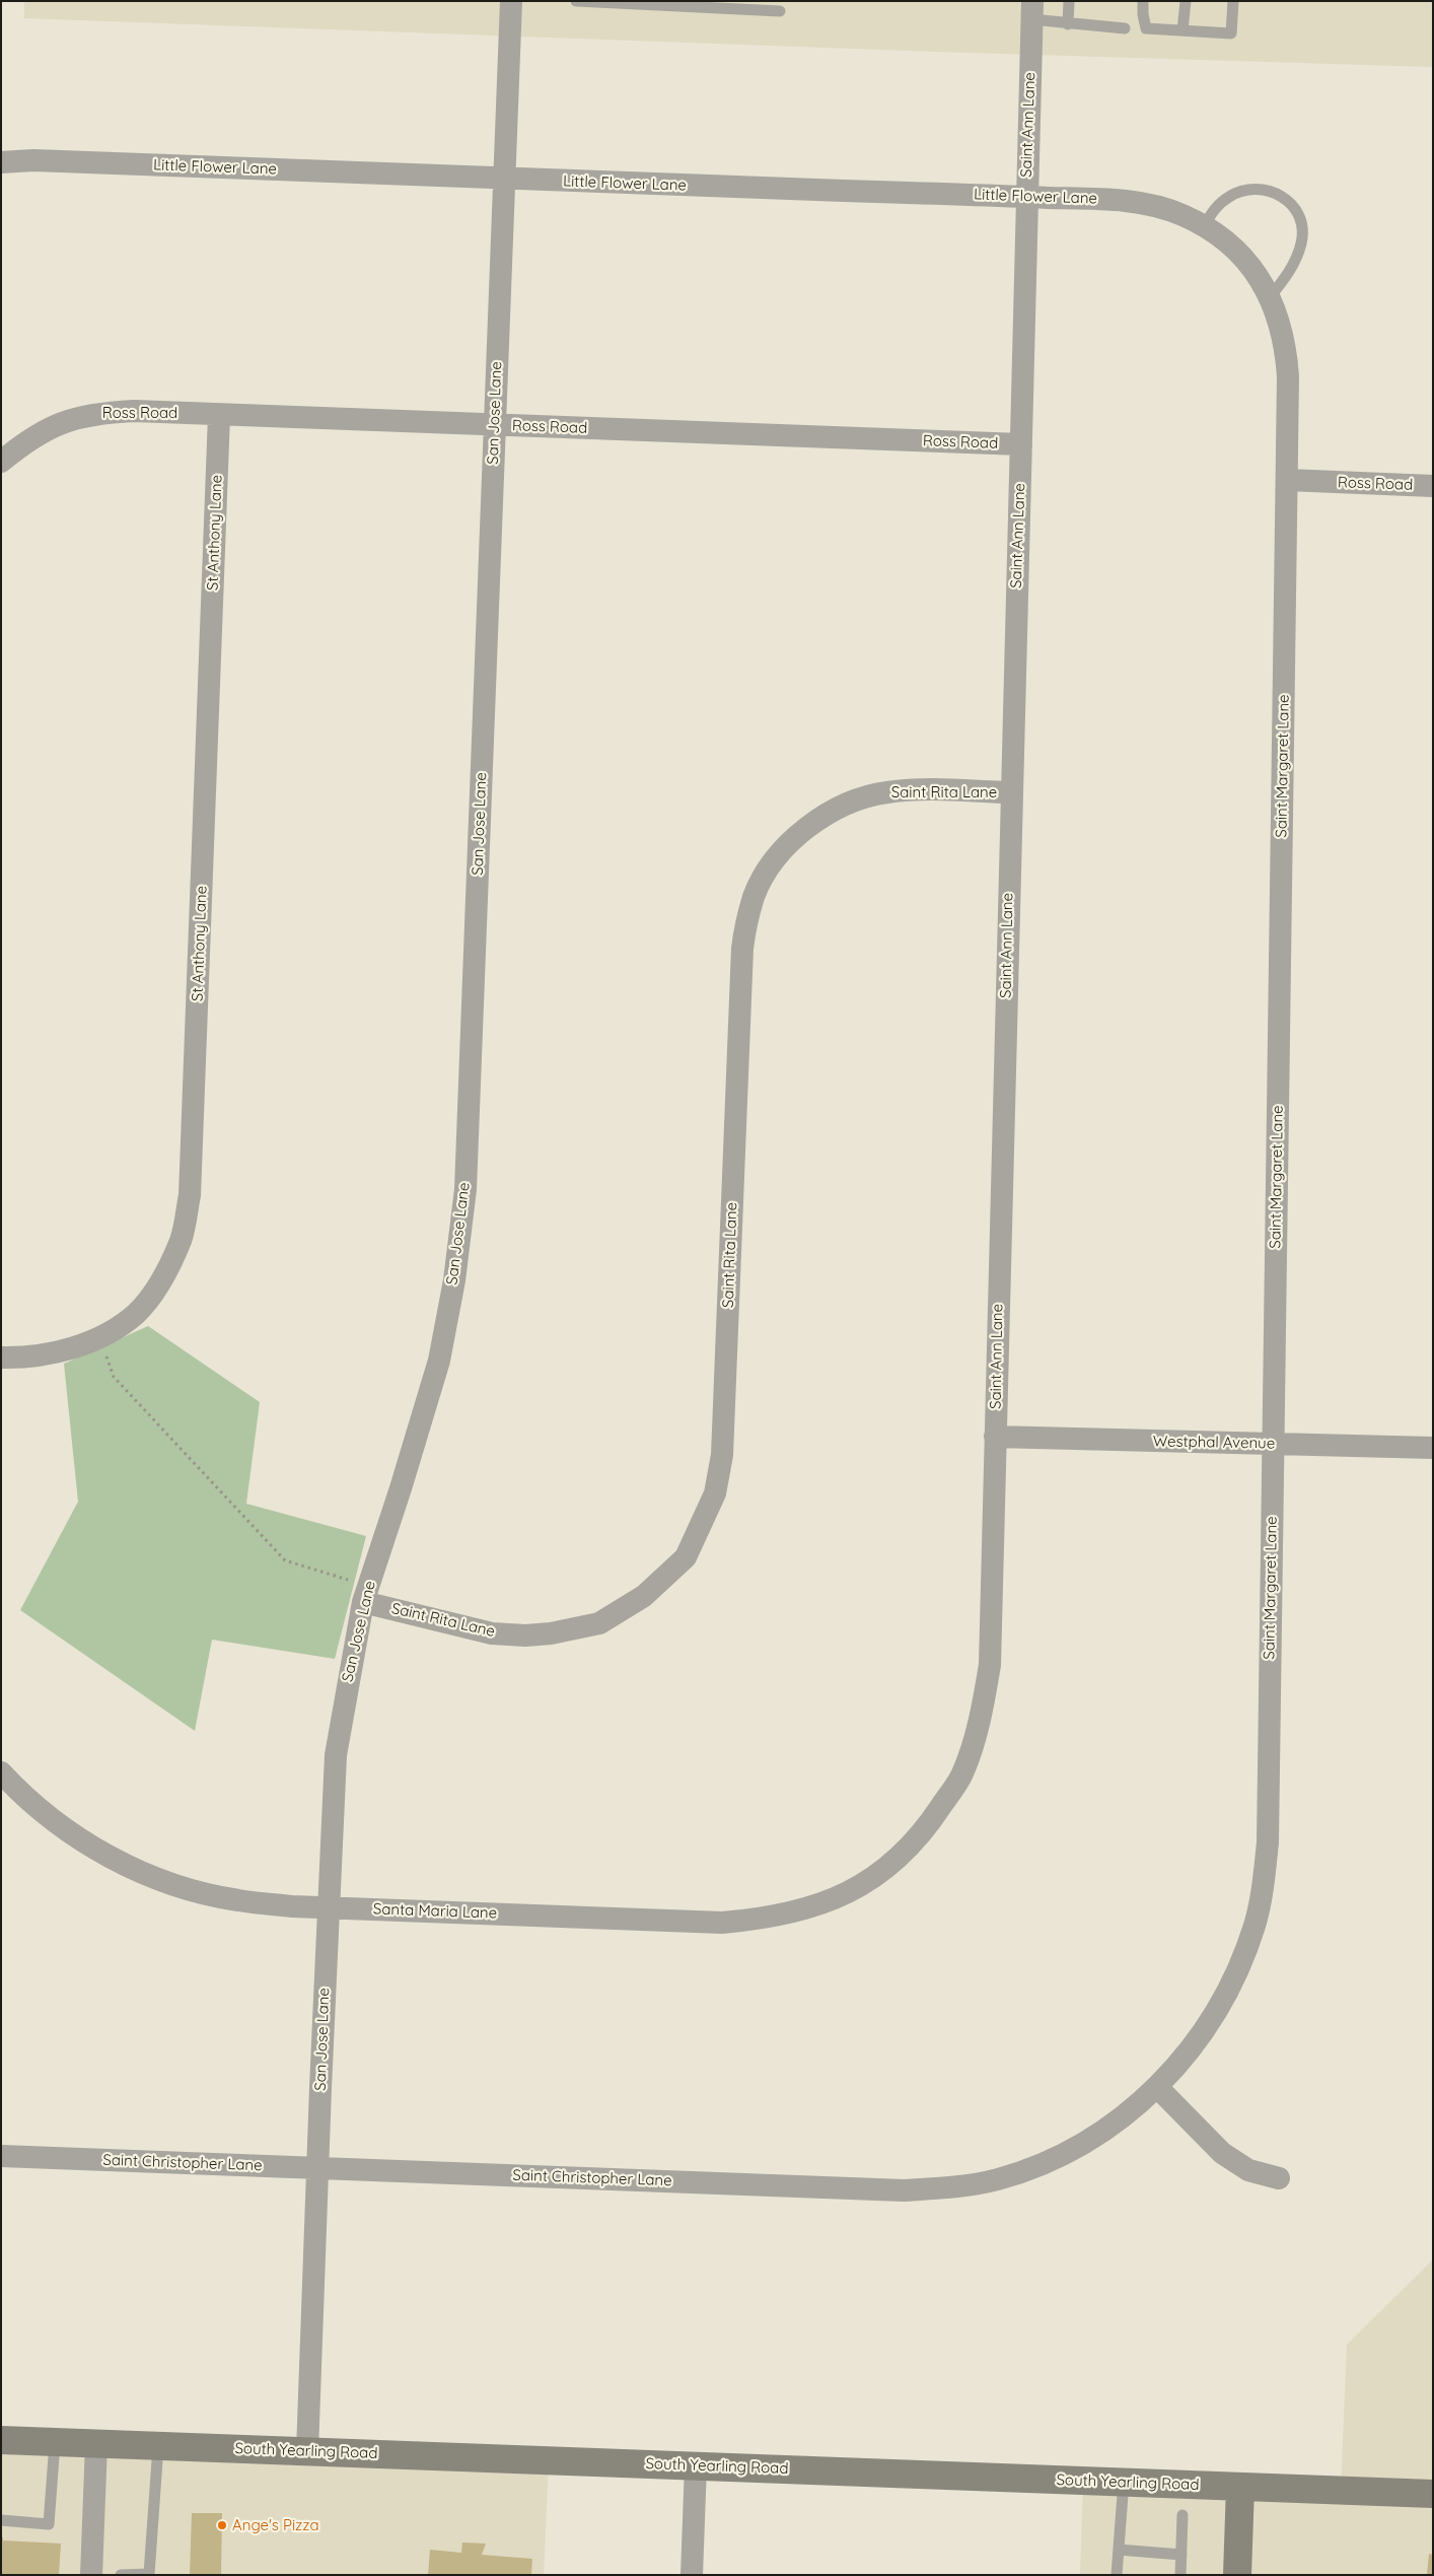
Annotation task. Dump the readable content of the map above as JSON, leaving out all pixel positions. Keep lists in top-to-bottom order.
{
  "streets": {
    "street": [
      "Saint Ann Lane",
      "Little Flower Lane",
      "Ross Road",
      "San Jose Lane",
      "St Anthony Lane",
      "Saint Margaret Lane",
      "Saint Rita Lane",
      "Westphal Avenue",
      "Santa Maria Lane",
      "Saint Christopher Lane",
      "South Yearling Road"
    ]
  },
  "crossings": [
    ["Saint Ann Lane", "Little Flower Lane"],
    ["Saint Ann Lane", "Ross Road"],
    ["Saint Ann Lane", "Saint Rita Lane"],
    ["Saint Ann Lane", "Westphal Avenue"],
    ["Saint Ann Lane", "Santa Maria Lane"],
    ["Little Flower Lane", "San Jose Lane"],
    ["Little Flower Lane", "Saint Margaret Lane"],
    ["Ross Road", "San Jose Lane"],
    ["Ross Road", "St Anthony Lane"],
    ["Ross Road", "Saint Margaret Lane"],
    ["San Jose Lane", "Saint Rita Lane"],
    ["San Jose Lane", "Santa Maria Lane"],
    ["San Jose Lane", "Saint Christopher Lane"],
    ["San Jose Lane", "South Yearling Road"],
    ["Saint Margaret Lane", "Westphal Avenue"],
    ["Saint Margaret Lane", "Saint Christopher Lane"]
  ],
  "places": ["Ange's Pizza"]
}
